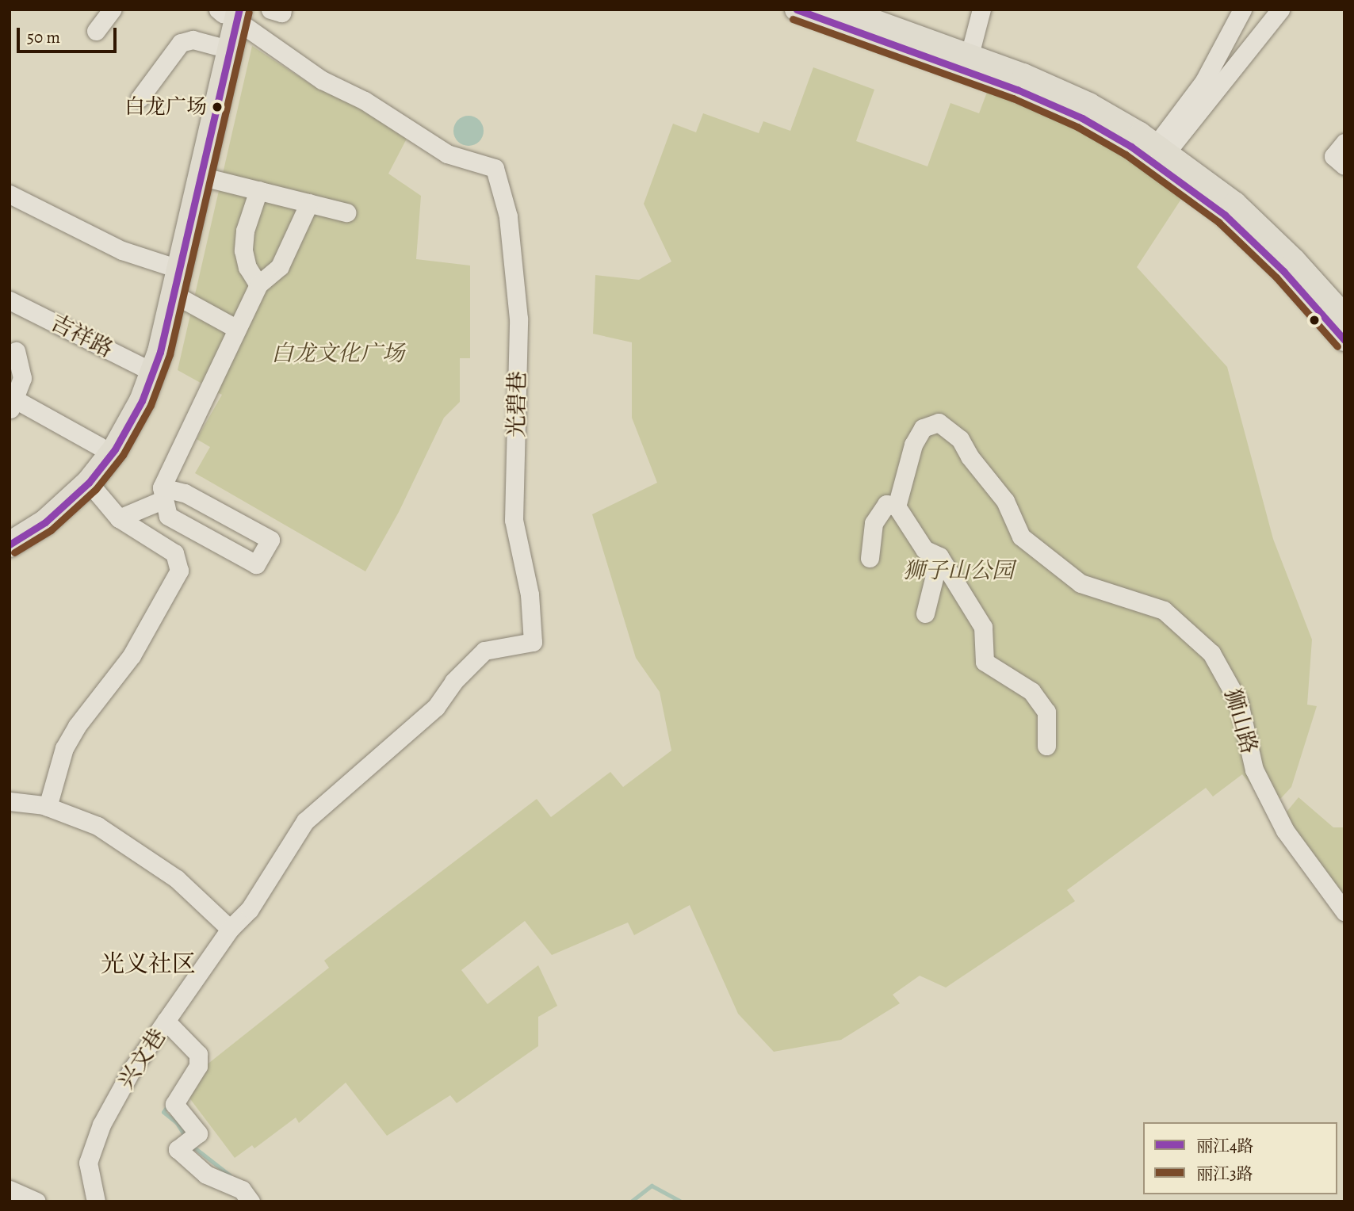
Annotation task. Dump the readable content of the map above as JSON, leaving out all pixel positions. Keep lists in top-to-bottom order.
{
  "streets": {
    "street": [
      "吉祥路",
      "光碧巷",
      "狮山路",
      "兴文巷"
    ]
  },
  "crossings": [
    ["光碧巷", "兴文巷"]
  ],
  "districts": ["光义社区"],
  "parks": ["白龙文化广场", "狮子山公园"],
  "places": ["白龙广场"],
  "lines": ["transit line 丽江4路", "transit line 丽江3路"],
  "legend": ["丽江4路", "丽江3路"],
  "scale_bar": "50 m"
}
